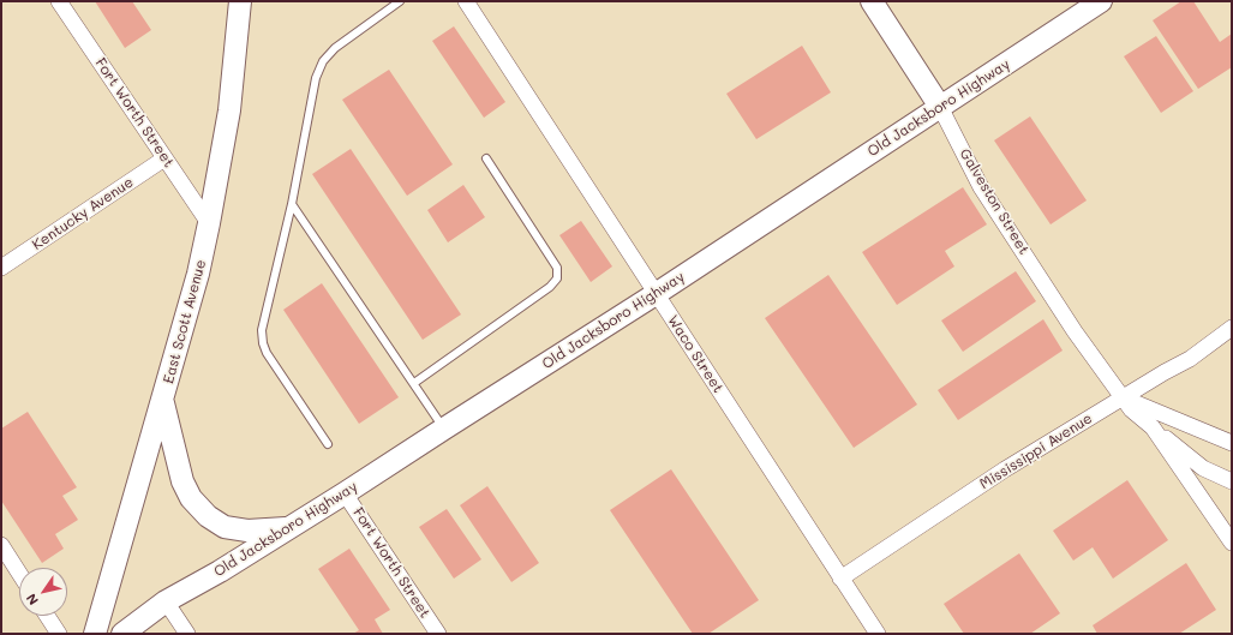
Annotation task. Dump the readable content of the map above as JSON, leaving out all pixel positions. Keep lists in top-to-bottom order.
{
  "streets": {
    "main road": ["Old Jacksboro Highway", "Galveston Street", "East Scott Avenue"],
    "street": [
      "Fort Worth Street",
      "Kentucky Avenue",
      "Waco Street",
      "Mississippi Avenue"
    ]
  },
  "crossings": [
    ["Old Jacksboro Highway", "Fort Worth Street"],
    ["Old Jacksboro Highway", "Galveston Street"],
    ["Old Jacksboro Highway", "Waco Street"],
    ["Fort Worth Street", "Kentucky Avenue"],
    ["Fort Worth Street", "East Scott Avenue"],
    ["Galveston Street", "Mississippi Avenue"],
    ["Waco Street", "Mississippi Avenue"]
  ],
  "north": "bottom left"
}
